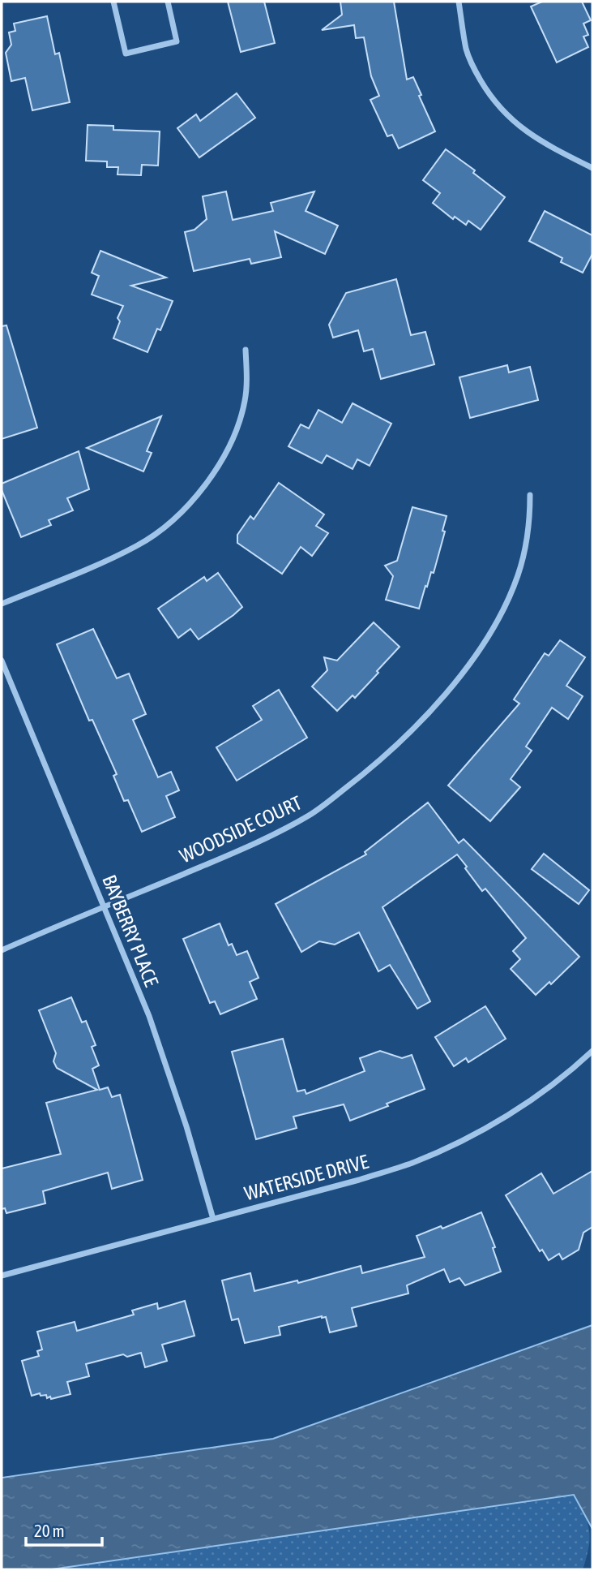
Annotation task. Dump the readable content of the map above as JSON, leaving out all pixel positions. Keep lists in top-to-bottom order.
{
  "streets": {
    "street": ["WOODSIDE COURT", "BAYBERRY PLACE", "WATERSIDE DRIVE"]
  },
  "crossings": [
    ["WOODSIDE COURT", "BAYBERRY PLACE"],
    ["BAYBERRY PLACE", "WATERSIDE DRIVE"]
  ],
  "scale_bar": "20 m"
}
